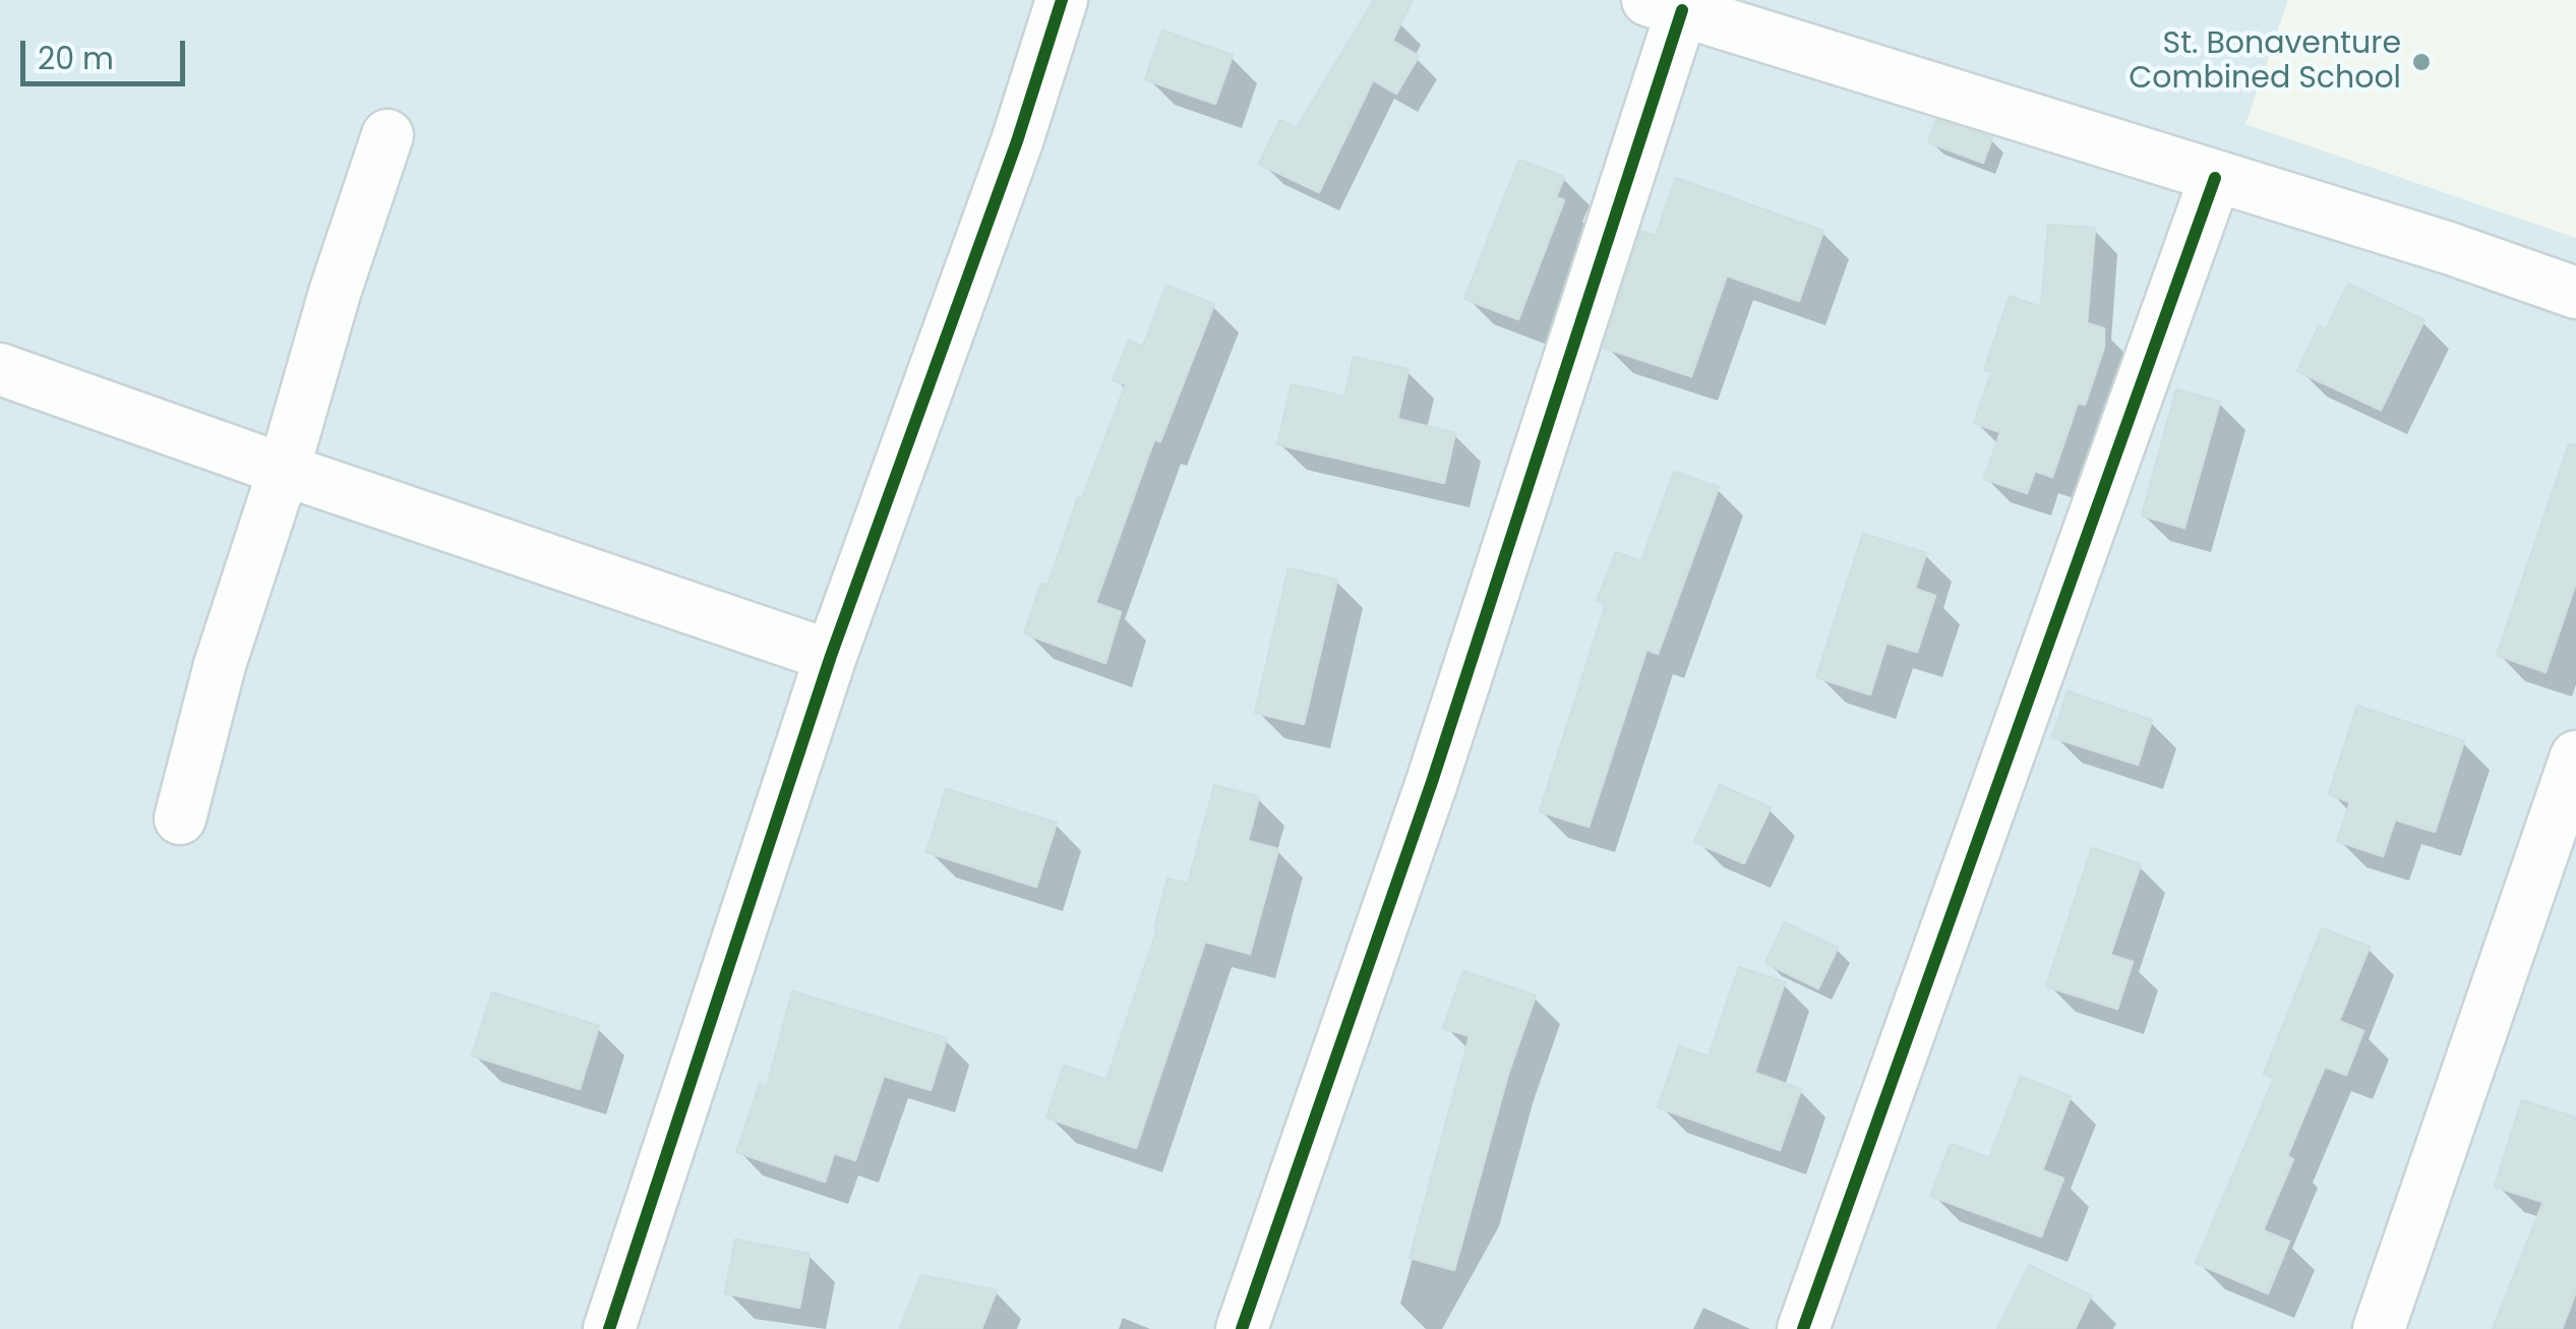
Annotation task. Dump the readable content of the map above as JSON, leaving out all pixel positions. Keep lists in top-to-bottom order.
{
  "places": ["St. Bonaventure Combined School"],
  "scale_bar": "20 m"
}
